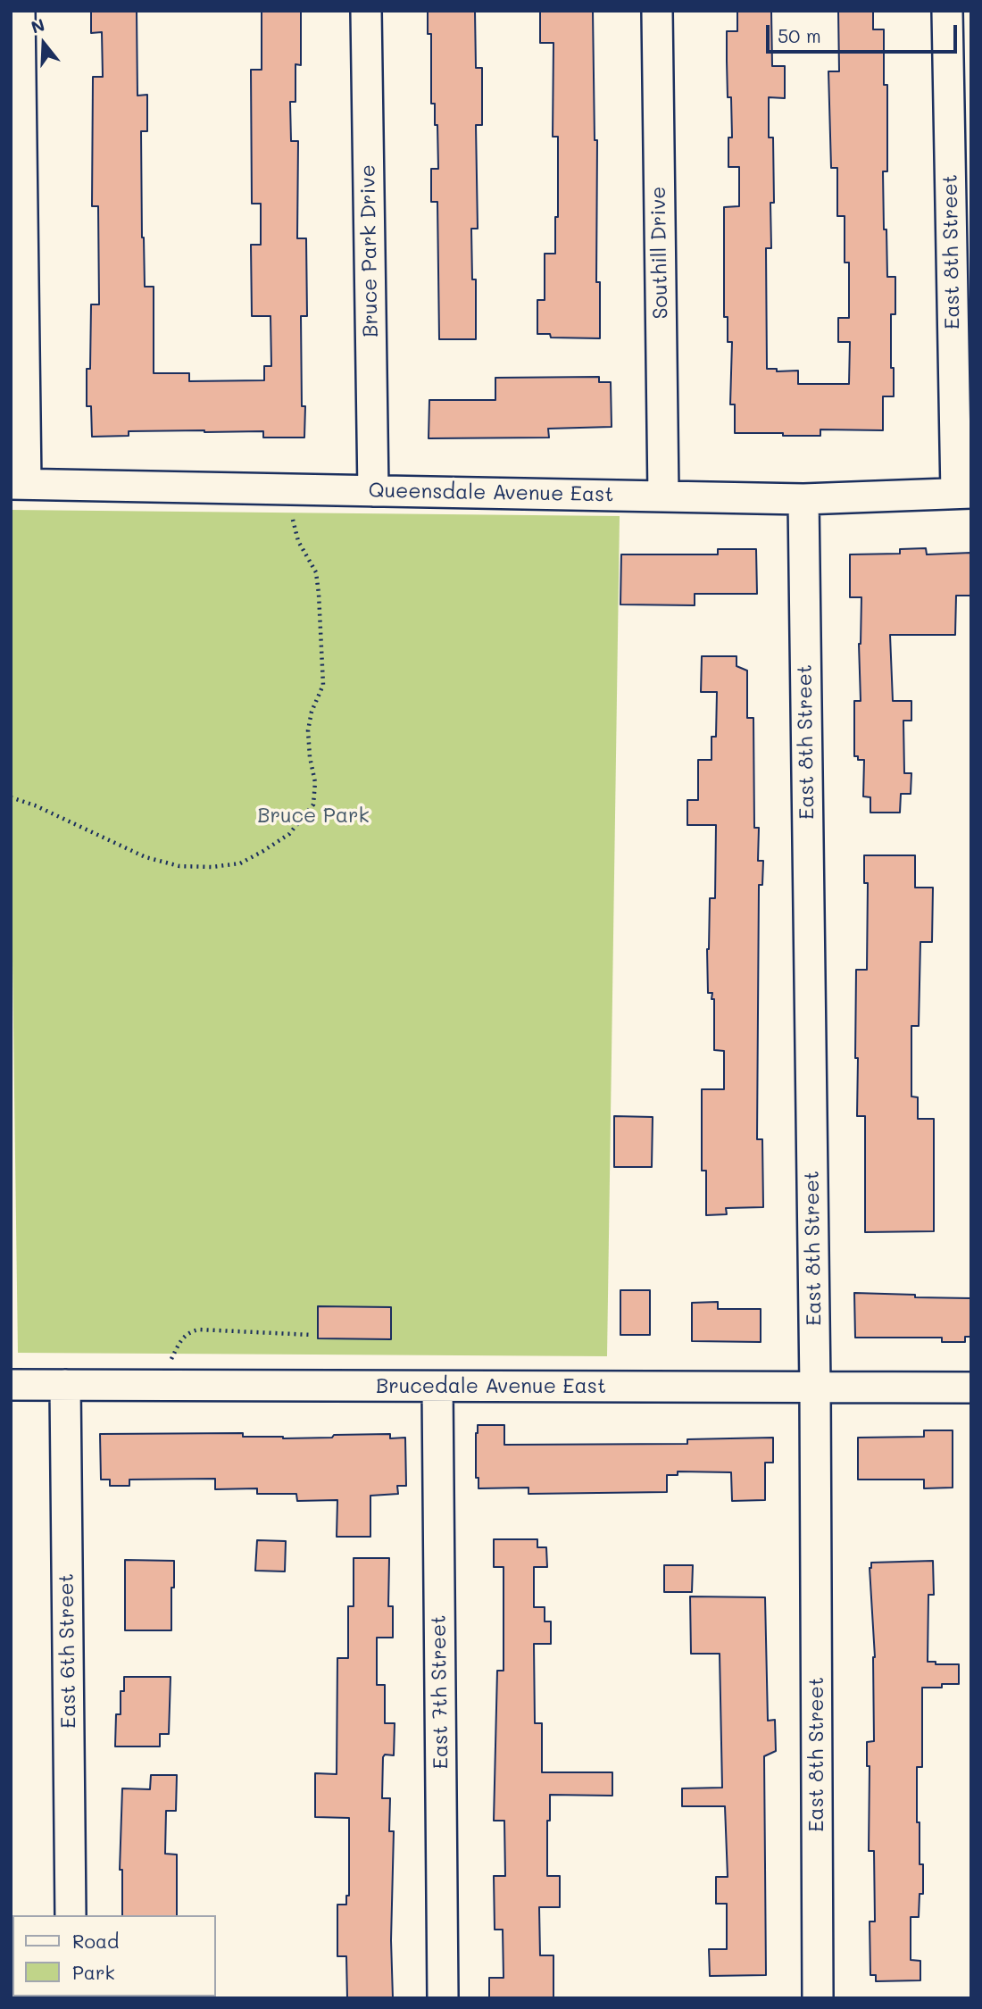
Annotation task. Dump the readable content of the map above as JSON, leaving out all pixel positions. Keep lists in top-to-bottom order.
{
  "streets": {
    "street": [
      "Bruce Park Drive",
      "East 8th Street",
      "Southill Drive",
      "Queensdale Avenue East",
      "Brucedale Avenue East",
      "East 6th Street",
      "East 7th Street"
    ]
  },
  "crossings": [
    ["Bruce Park Drive", "Queensdale Avenue East"],
    ["East 8th Street", "Queensdale Avenue East"],
    ["East 8th Street", "Brucedale Avenue East"],
    ["Southill Drive", "Queensdale Avenue East"],
    ["Brucedale Avenue East", "East 6th Street"],
    ["Brucedale Avenue East", "East 7th Street"]
  ],
  "parks": ["Bruce Park"],
  "legend": ["Road", "Park"],
  "scale_bar": "50 m",
  "north": "top"
}
